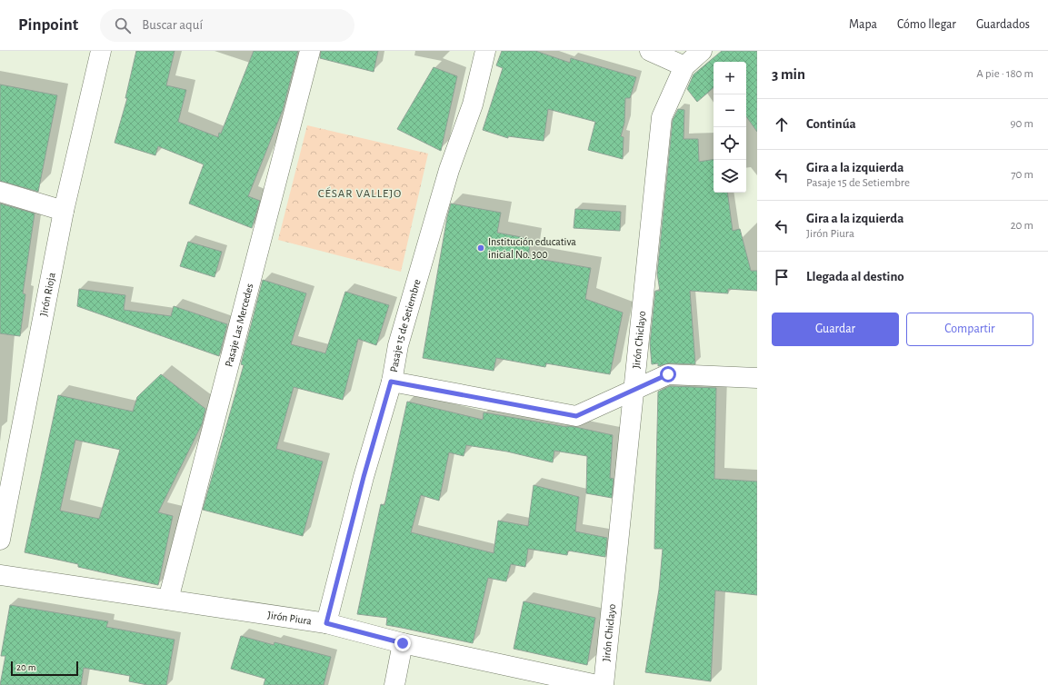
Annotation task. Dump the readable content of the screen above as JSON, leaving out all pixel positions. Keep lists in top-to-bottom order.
{
  "streets": {
    "street": [
      "Jirón Rioja",
      "Pasaje Las Mercedes",
      "Pasaje 15 de Setiembre",
      "Jirón Chiclayo",
      "Jirón Piura"
    ]
  },
  "crossings": [
    ["Pasaje Las Mercedes", "Jirón Piura"],
    ["Pasaje 15 de Setiembre", "Jirón Piura"]
  ],
  "districts": ["CÉSAR VALLEJO"],
  "places": ["Institución educativa inicial No. 300"],
  "scale_bar": "20 m",
  "page": {
    "header": "Pinpoint",
    "search": "Buscar aquí",
    "nav": ["Mapa", "Cómo llegar", "Guardados"],
    "heading": ["3 min", "A pie · 180 m"],
    "map_buttons": ["+", "−"],
    "list": [
      ["Continúa", "90 m"],
      ["Gira a la izquierda", "Pasaje 15 de Setiembre", "70 m"],
      ["Gira a la izquierda", "Jirón Piura", "20 m"],
      "Llegada al destino"
    ],
    "buttons": ["Guardar", "Compartir"],
    "scale": "20 m"
  }
}
